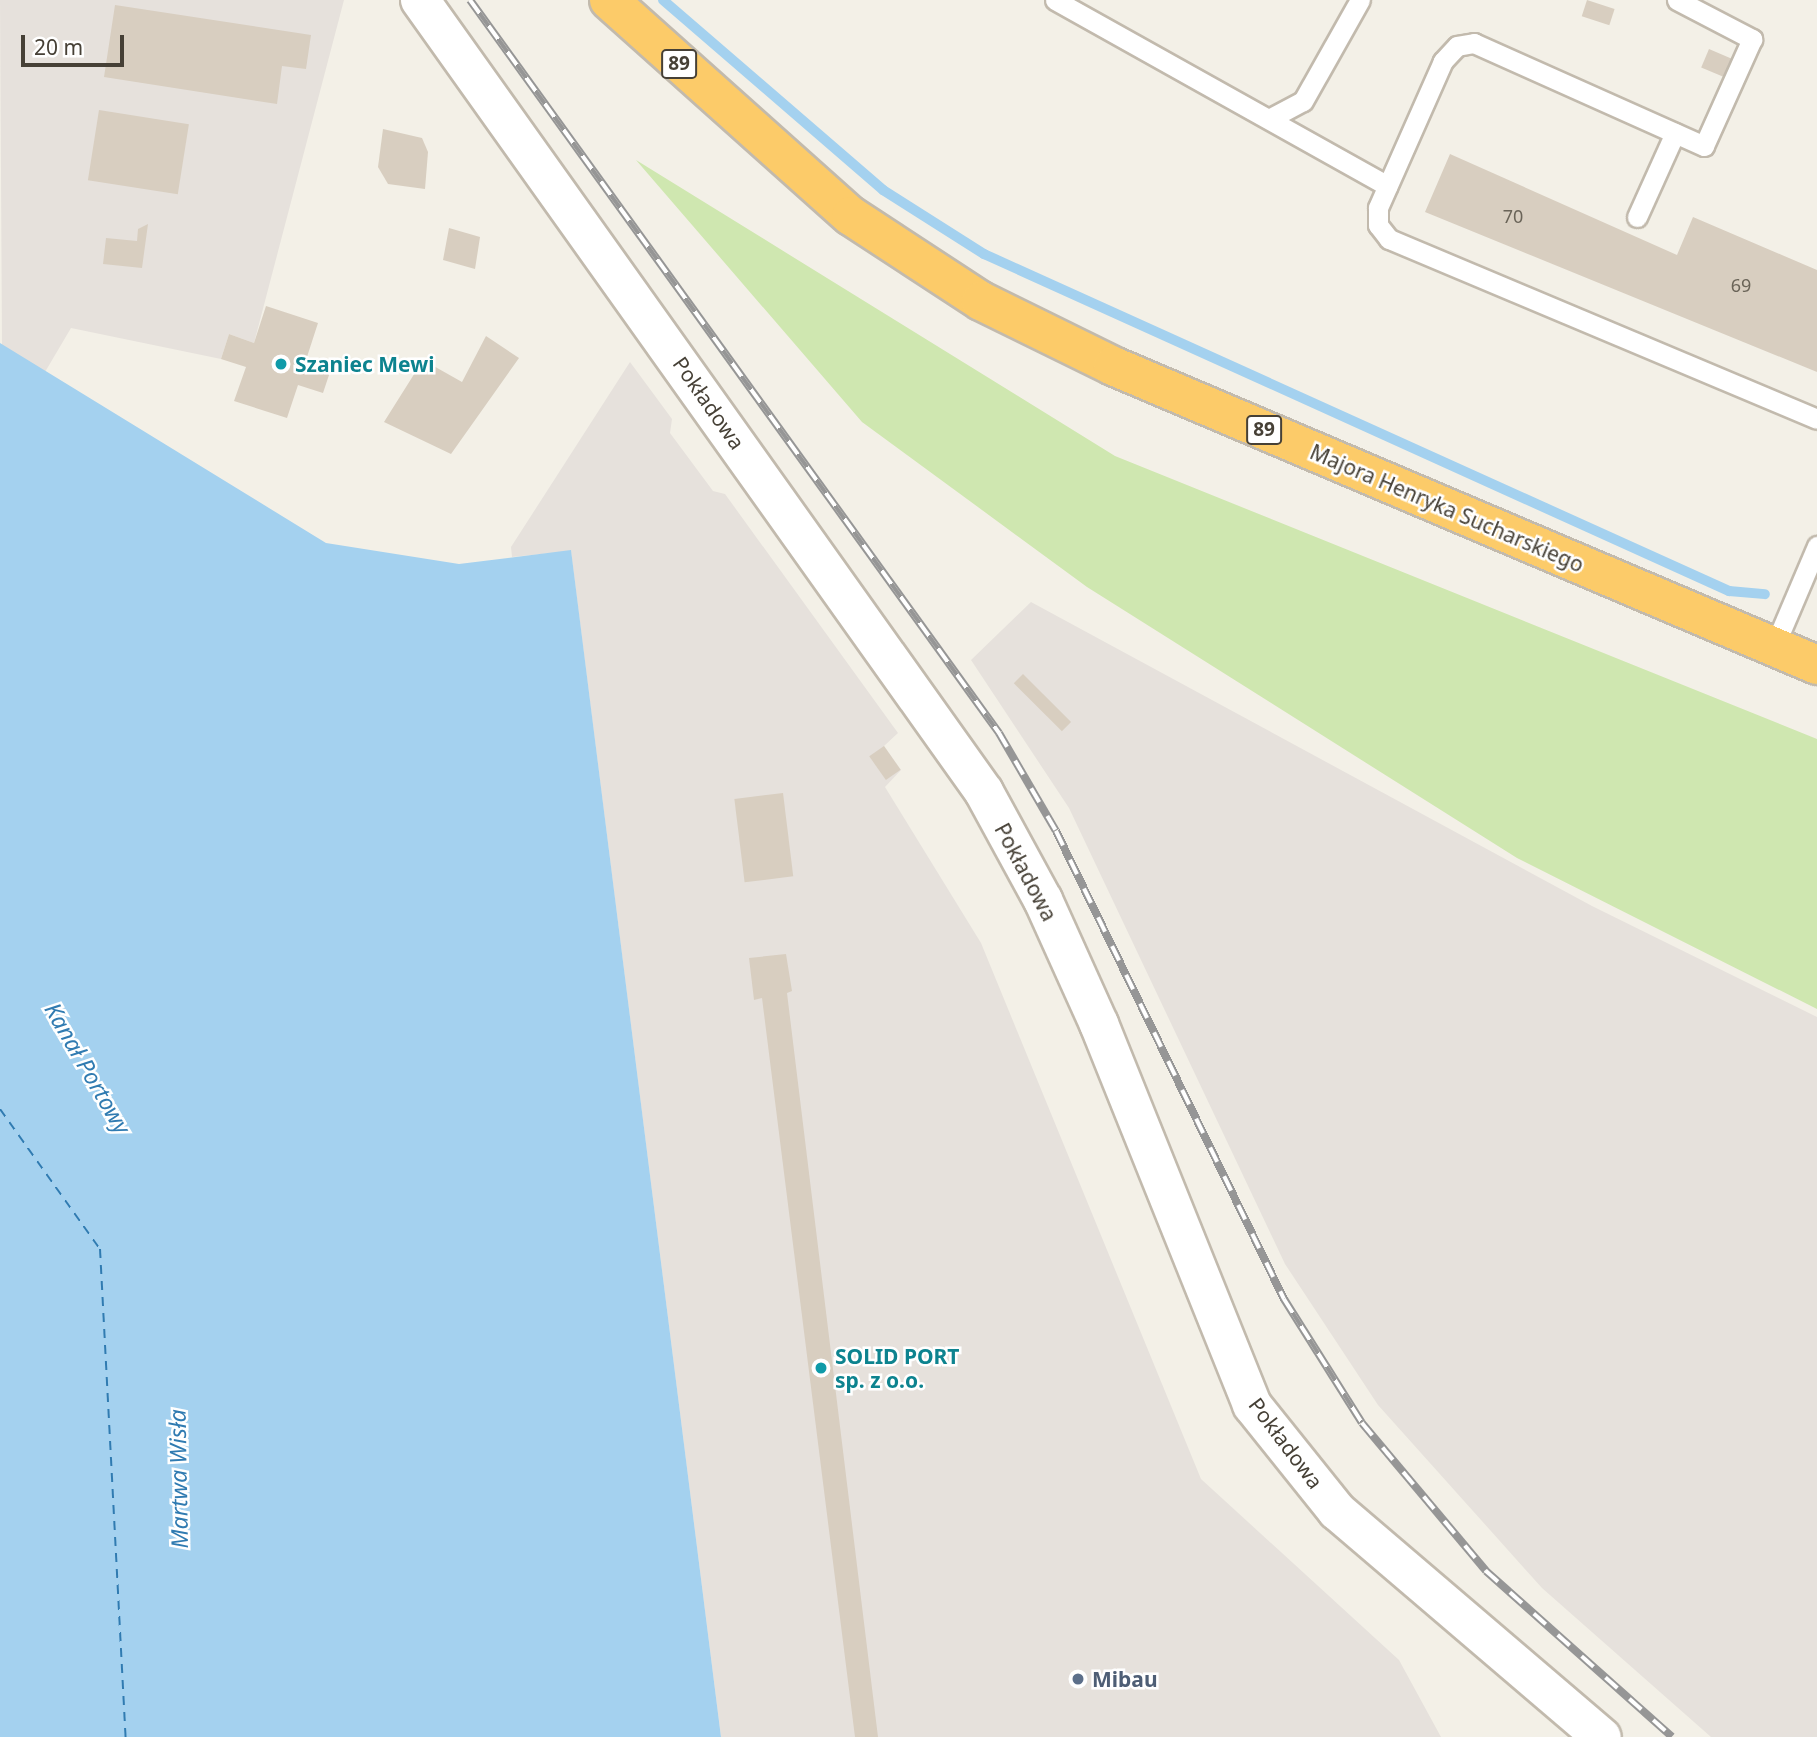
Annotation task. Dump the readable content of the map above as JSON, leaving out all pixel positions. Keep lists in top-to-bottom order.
{
  "streets": {
    "highway": ["89", "Majora Henryka Sucharskiego"],
    "street": ["Pokładowa"]
  },
  "water": ["Kanał Portowy", "Martwa Wisła"],
  "places": ["Szaniec Mewi", "SOLID PORT sp. z o.o.", "Mibau"],
  "house_numbers": ["70", "69"],
  "scale_bar": "20 m"
}
